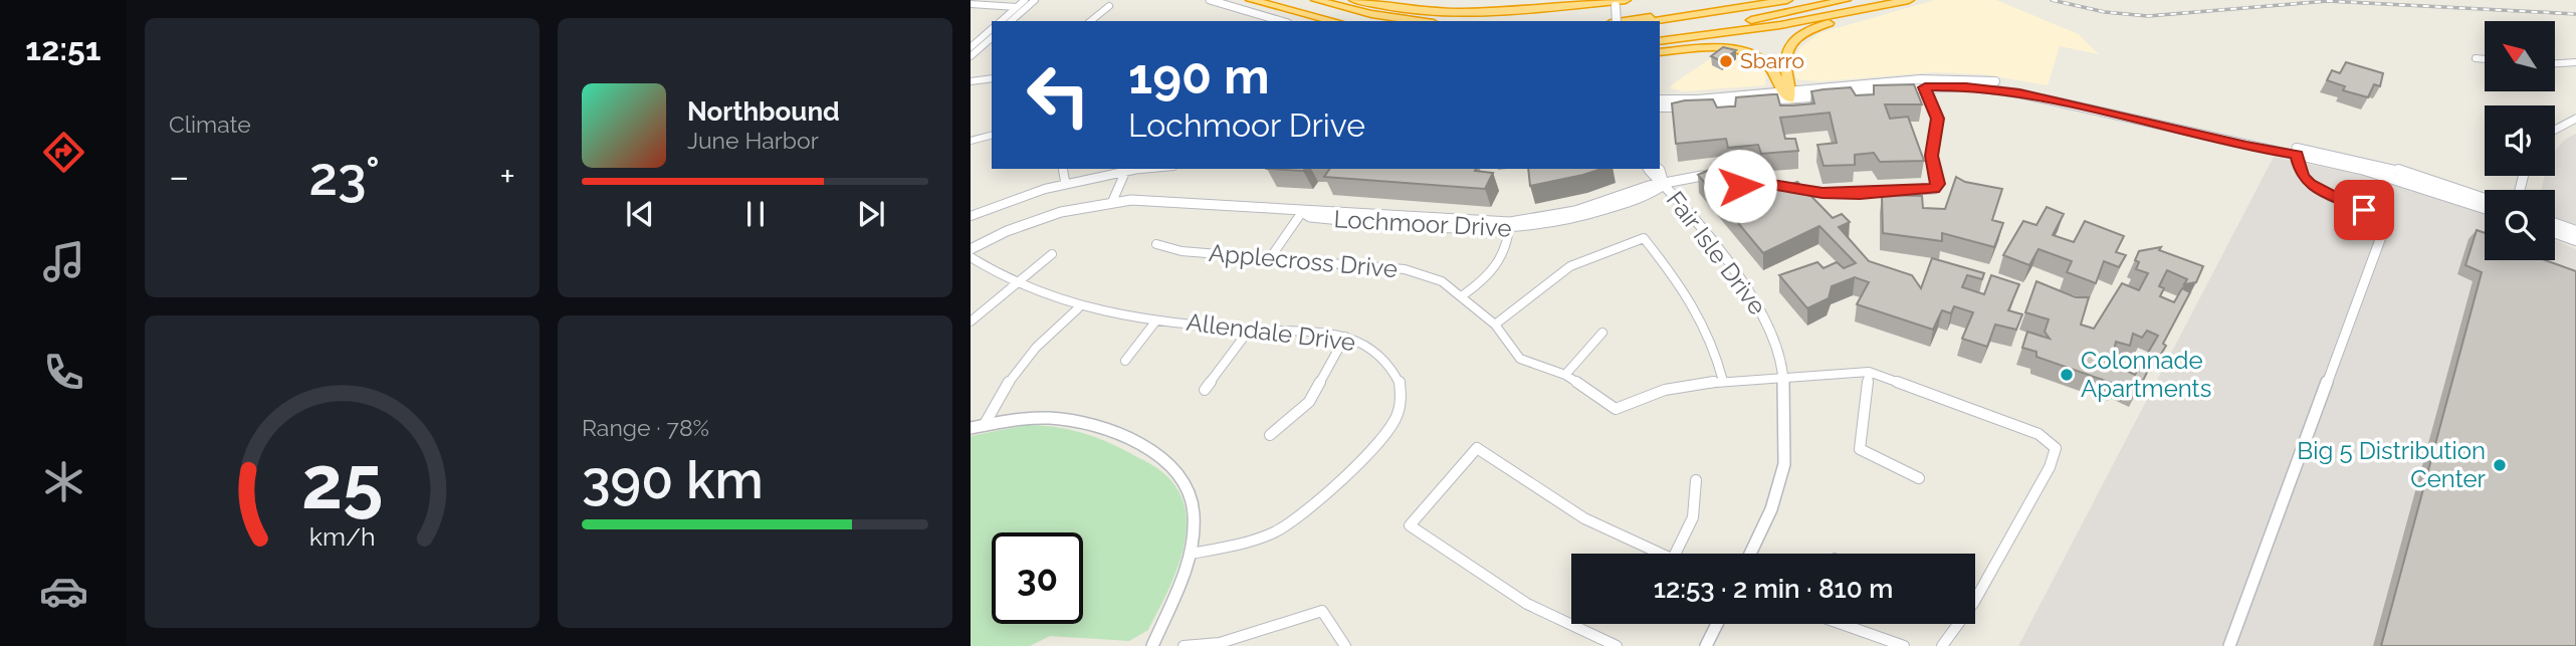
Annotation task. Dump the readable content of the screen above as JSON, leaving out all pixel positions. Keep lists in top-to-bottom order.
{
  "streets": {
    "street": [
      "Lochmoor Drive",
      "Fair Isle Drive",
      "Applecross Drive",
      "Allendale Drive"
    ]
  },
  "crossings": [
    ["Lochmoor Drive", "Fair Isle Drive"],
    ["Fair Isle Drive", "Applecross Drive"]
  ],
  "places": ["Sbarro", "Colonnade Apartments", "Big 5 Distribution Center"],
  "north": "top left",
  "page": {
    "tabs": "12:51",
    "tile": [
      "Climate",
      ["Range · 78%", "390 km"]
    ],
    "turn": ["190 m", "Lochmoor Drive"],
    "song": ["Northbound", "June Harbor"],
    "heat": ["−", "23°", "+"],
    "limit": "30",
    "trip": "12:53 · 2 min · 810 m",
    "gauge": ["25", "km/h"]
  }
}
